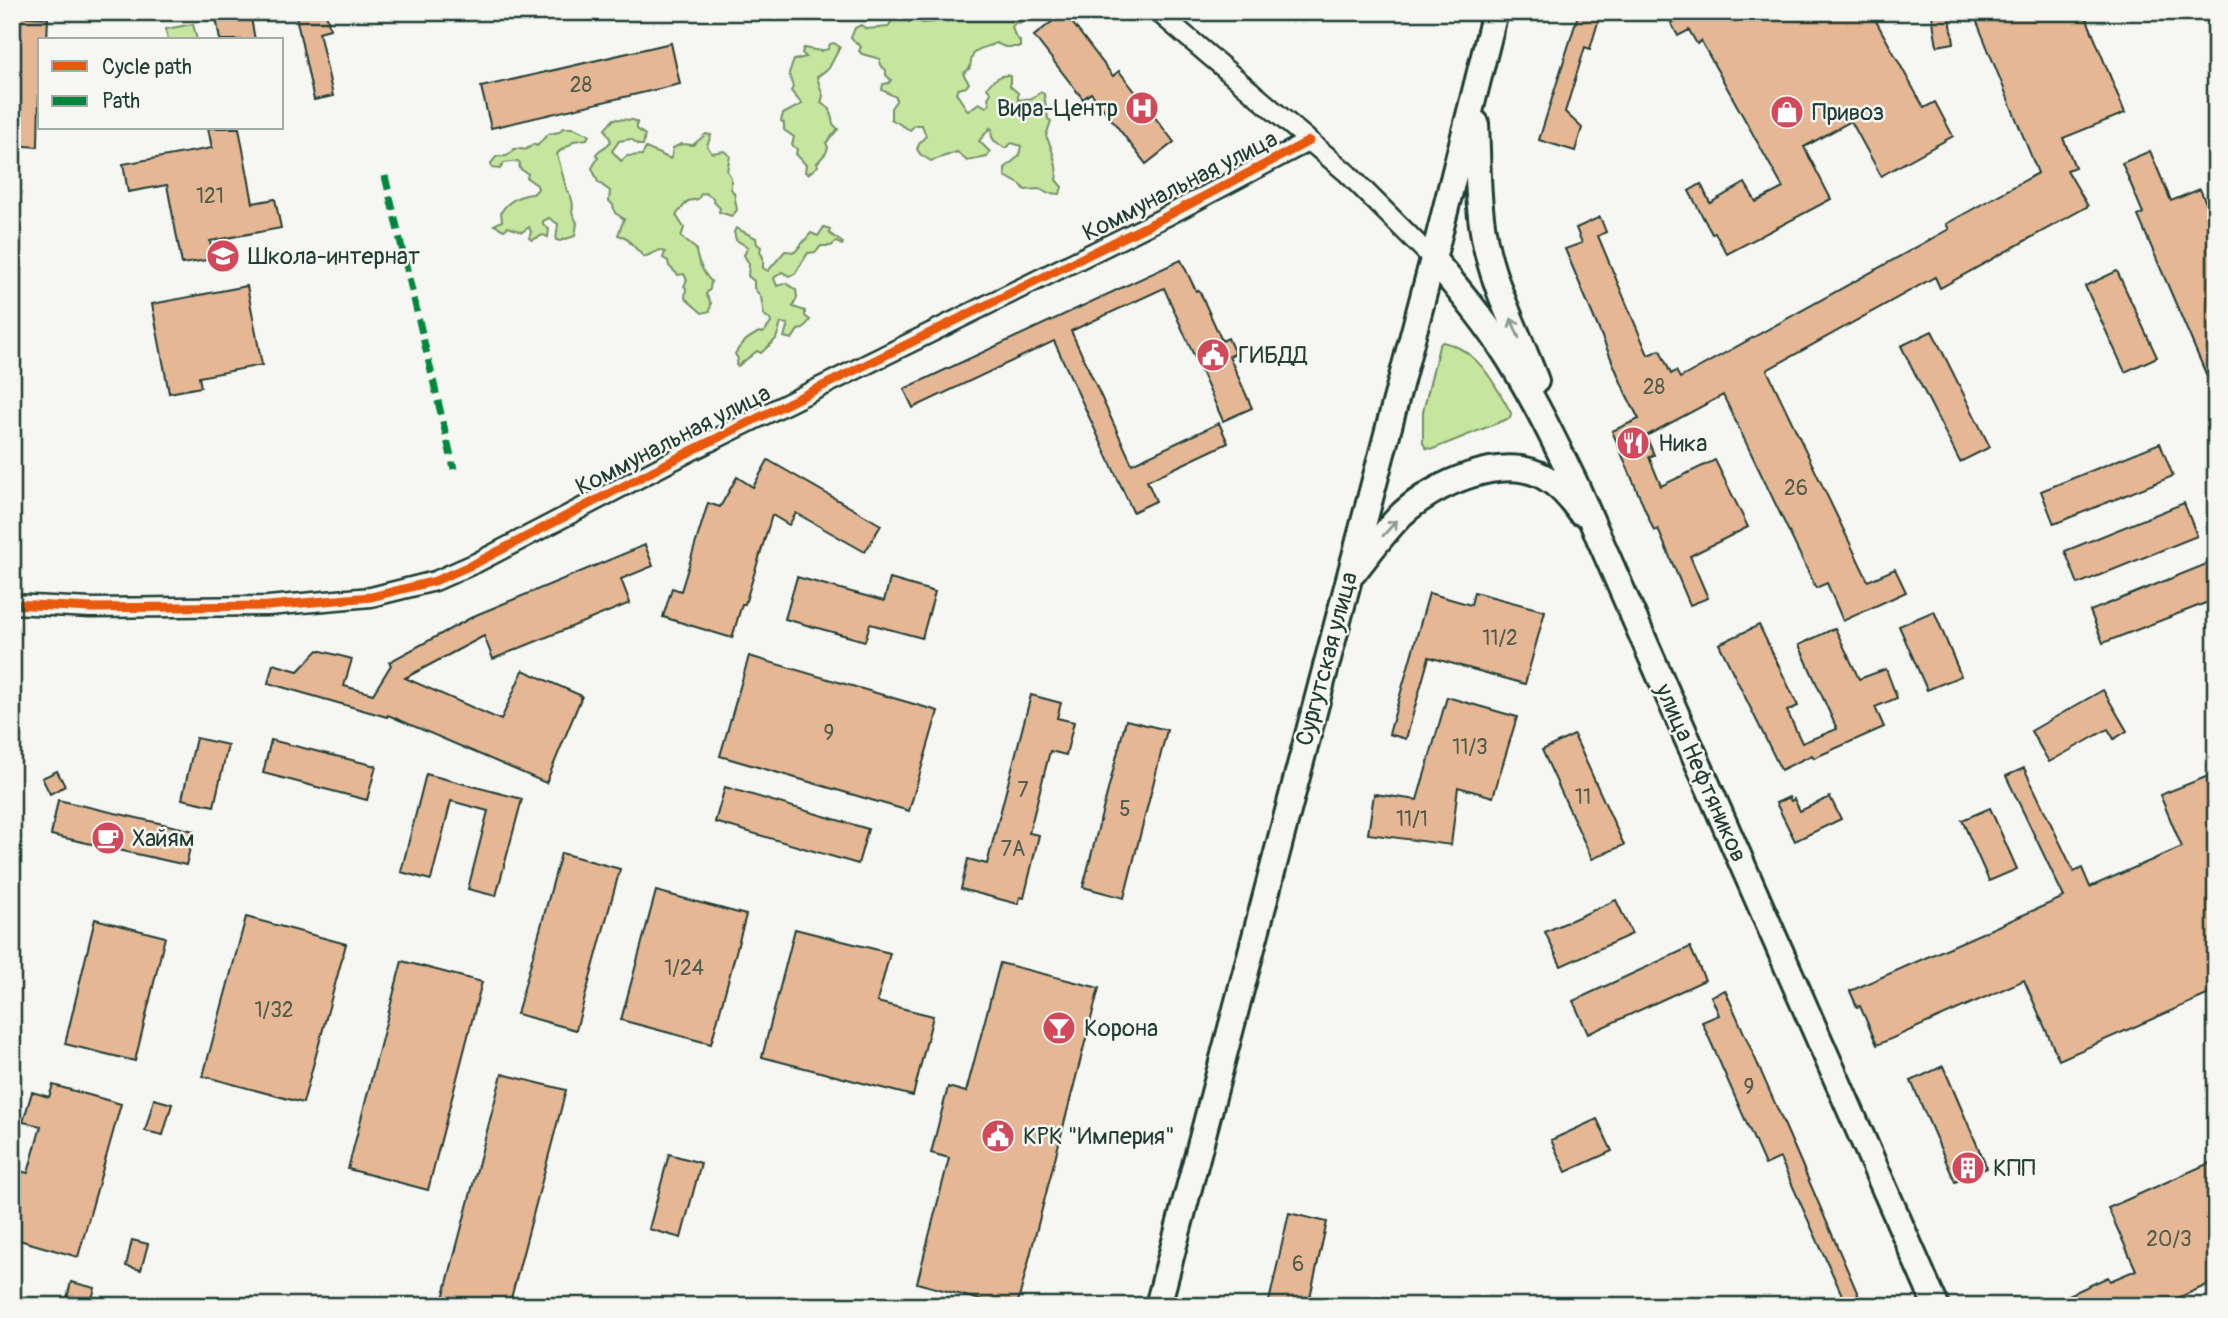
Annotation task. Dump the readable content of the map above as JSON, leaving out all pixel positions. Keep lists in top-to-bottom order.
{
  "streets": {
    "main road": ["Сургутская улица", "улица Нефтяников"],
    "street": ["Коммунальная улица"]
  },
  "crossings": [
    ["Сургутская улица", "улица Нефтяников"]
  ],
  "places": {
    "hospital": ["Вира-Центр"],
    "shop": ["Привоз"],
    "school or university": ["Школа-интернат"],
    "public building": ["ГИБДД", "КРК \"Империя\""],
    "restaurant": ["Ника"],
    "cafe": ["Хайям"],
    "bar": ["Корона"],
    "building": ["КПП"]
  },
  "house_numbers": [
    "28",
    "121",
    "28",
    "26",
    "11/2",
    "9",
    "11/3",
    "7",
    "11",
    "5",
    "11/1",
    "7А",
    "1/24",
    "1/32",
    "9",
    "20/3",
    "6"
  ],
  "legend": ["Cycle path", "Path"]
}
